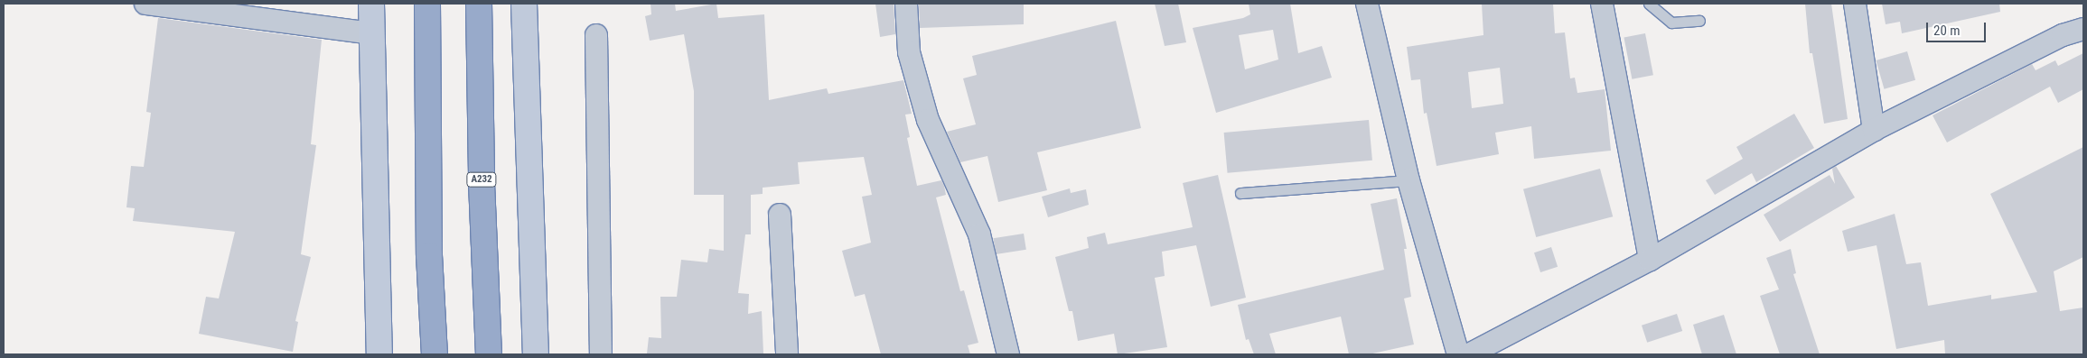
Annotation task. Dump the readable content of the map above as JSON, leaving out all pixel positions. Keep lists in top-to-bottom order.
{
  "streets": {
    "highway": ["A232"]
  },
  "scale_bar": "20 m"
}
